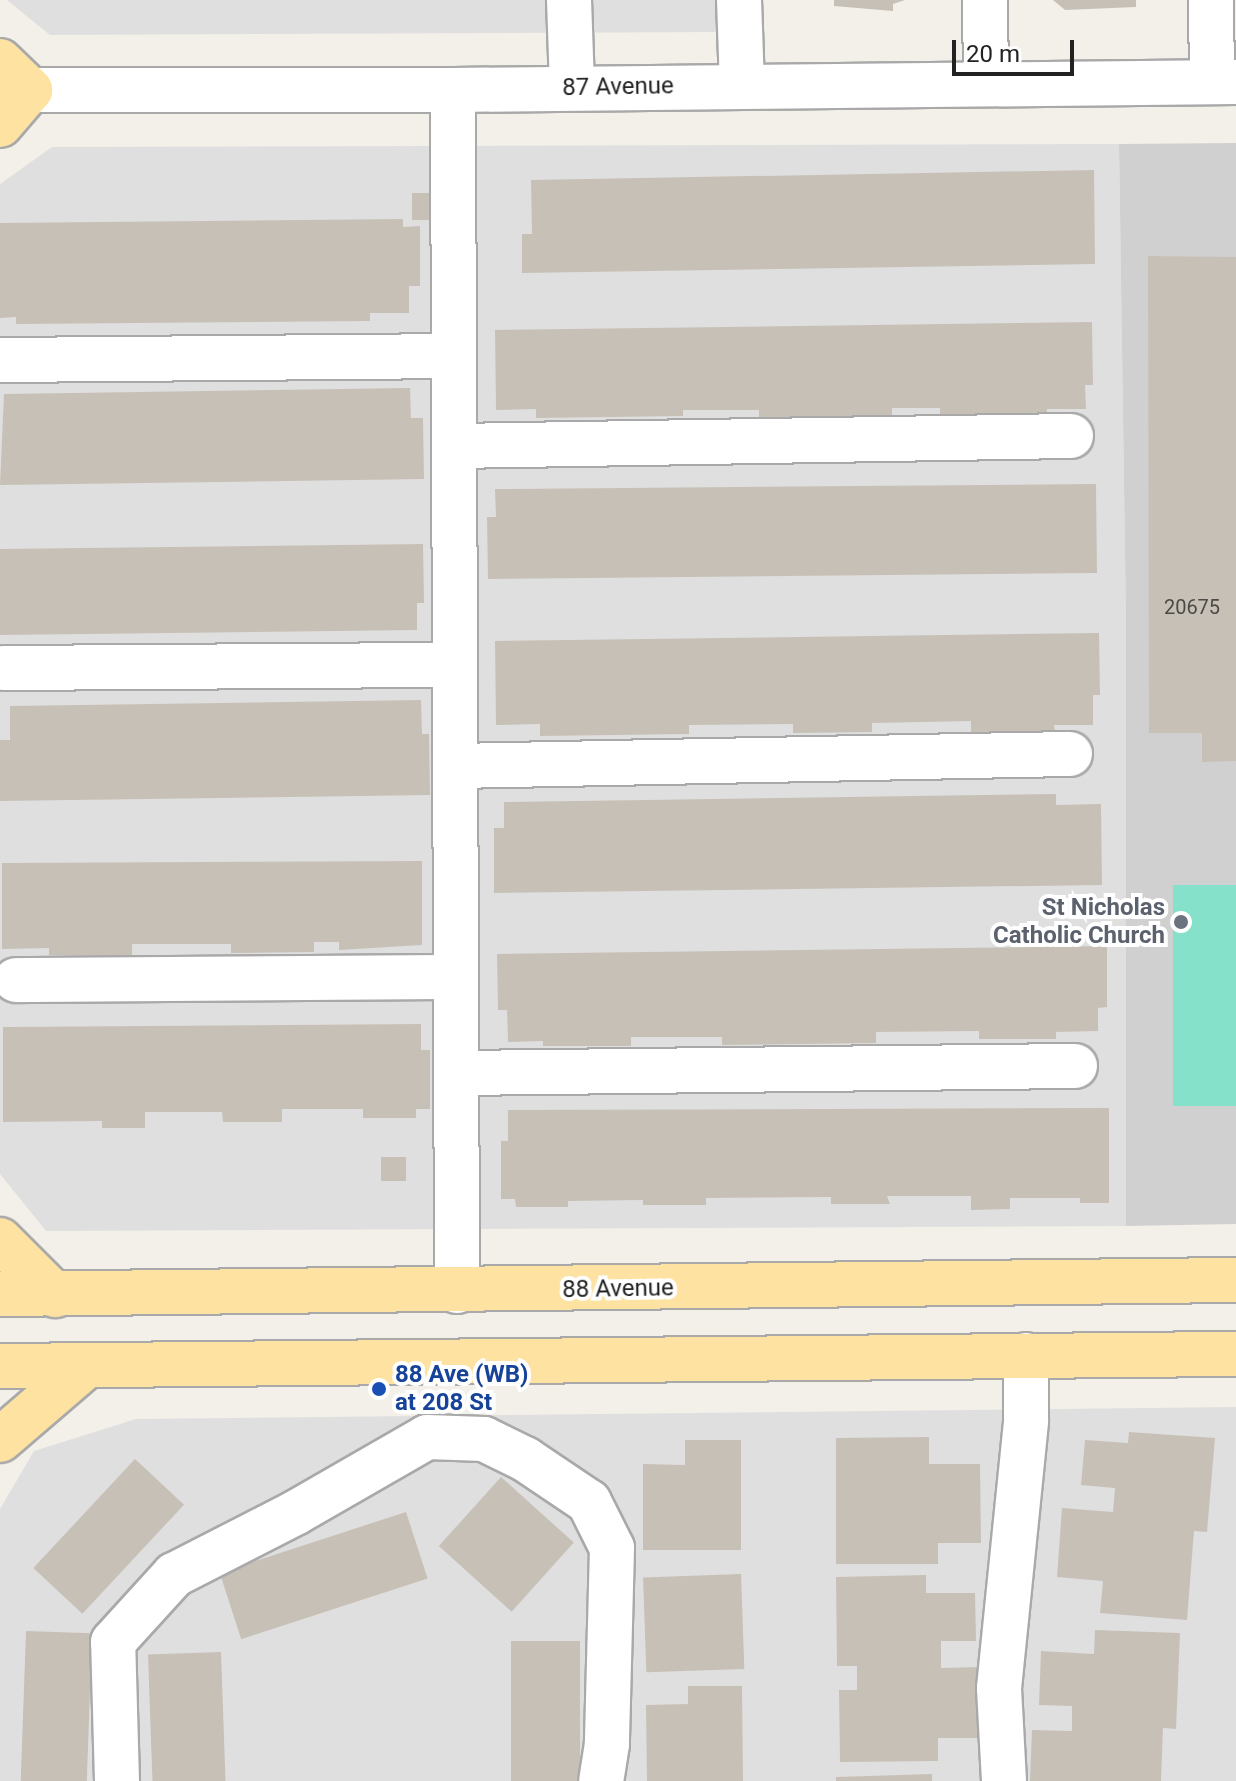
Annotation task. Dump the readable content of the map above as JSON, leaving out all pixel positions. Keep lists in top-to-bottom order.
{
  "streets": {
    "main road": ["88 Avenue"],
    "street": ["87 Avenue"]
  },
  "places": ["St Nicholas Catholic Church", "88 Ave (WB) at 208 St"],
  "house_numbers": ["20675"],
  "scale_bar": "20 m"
}
